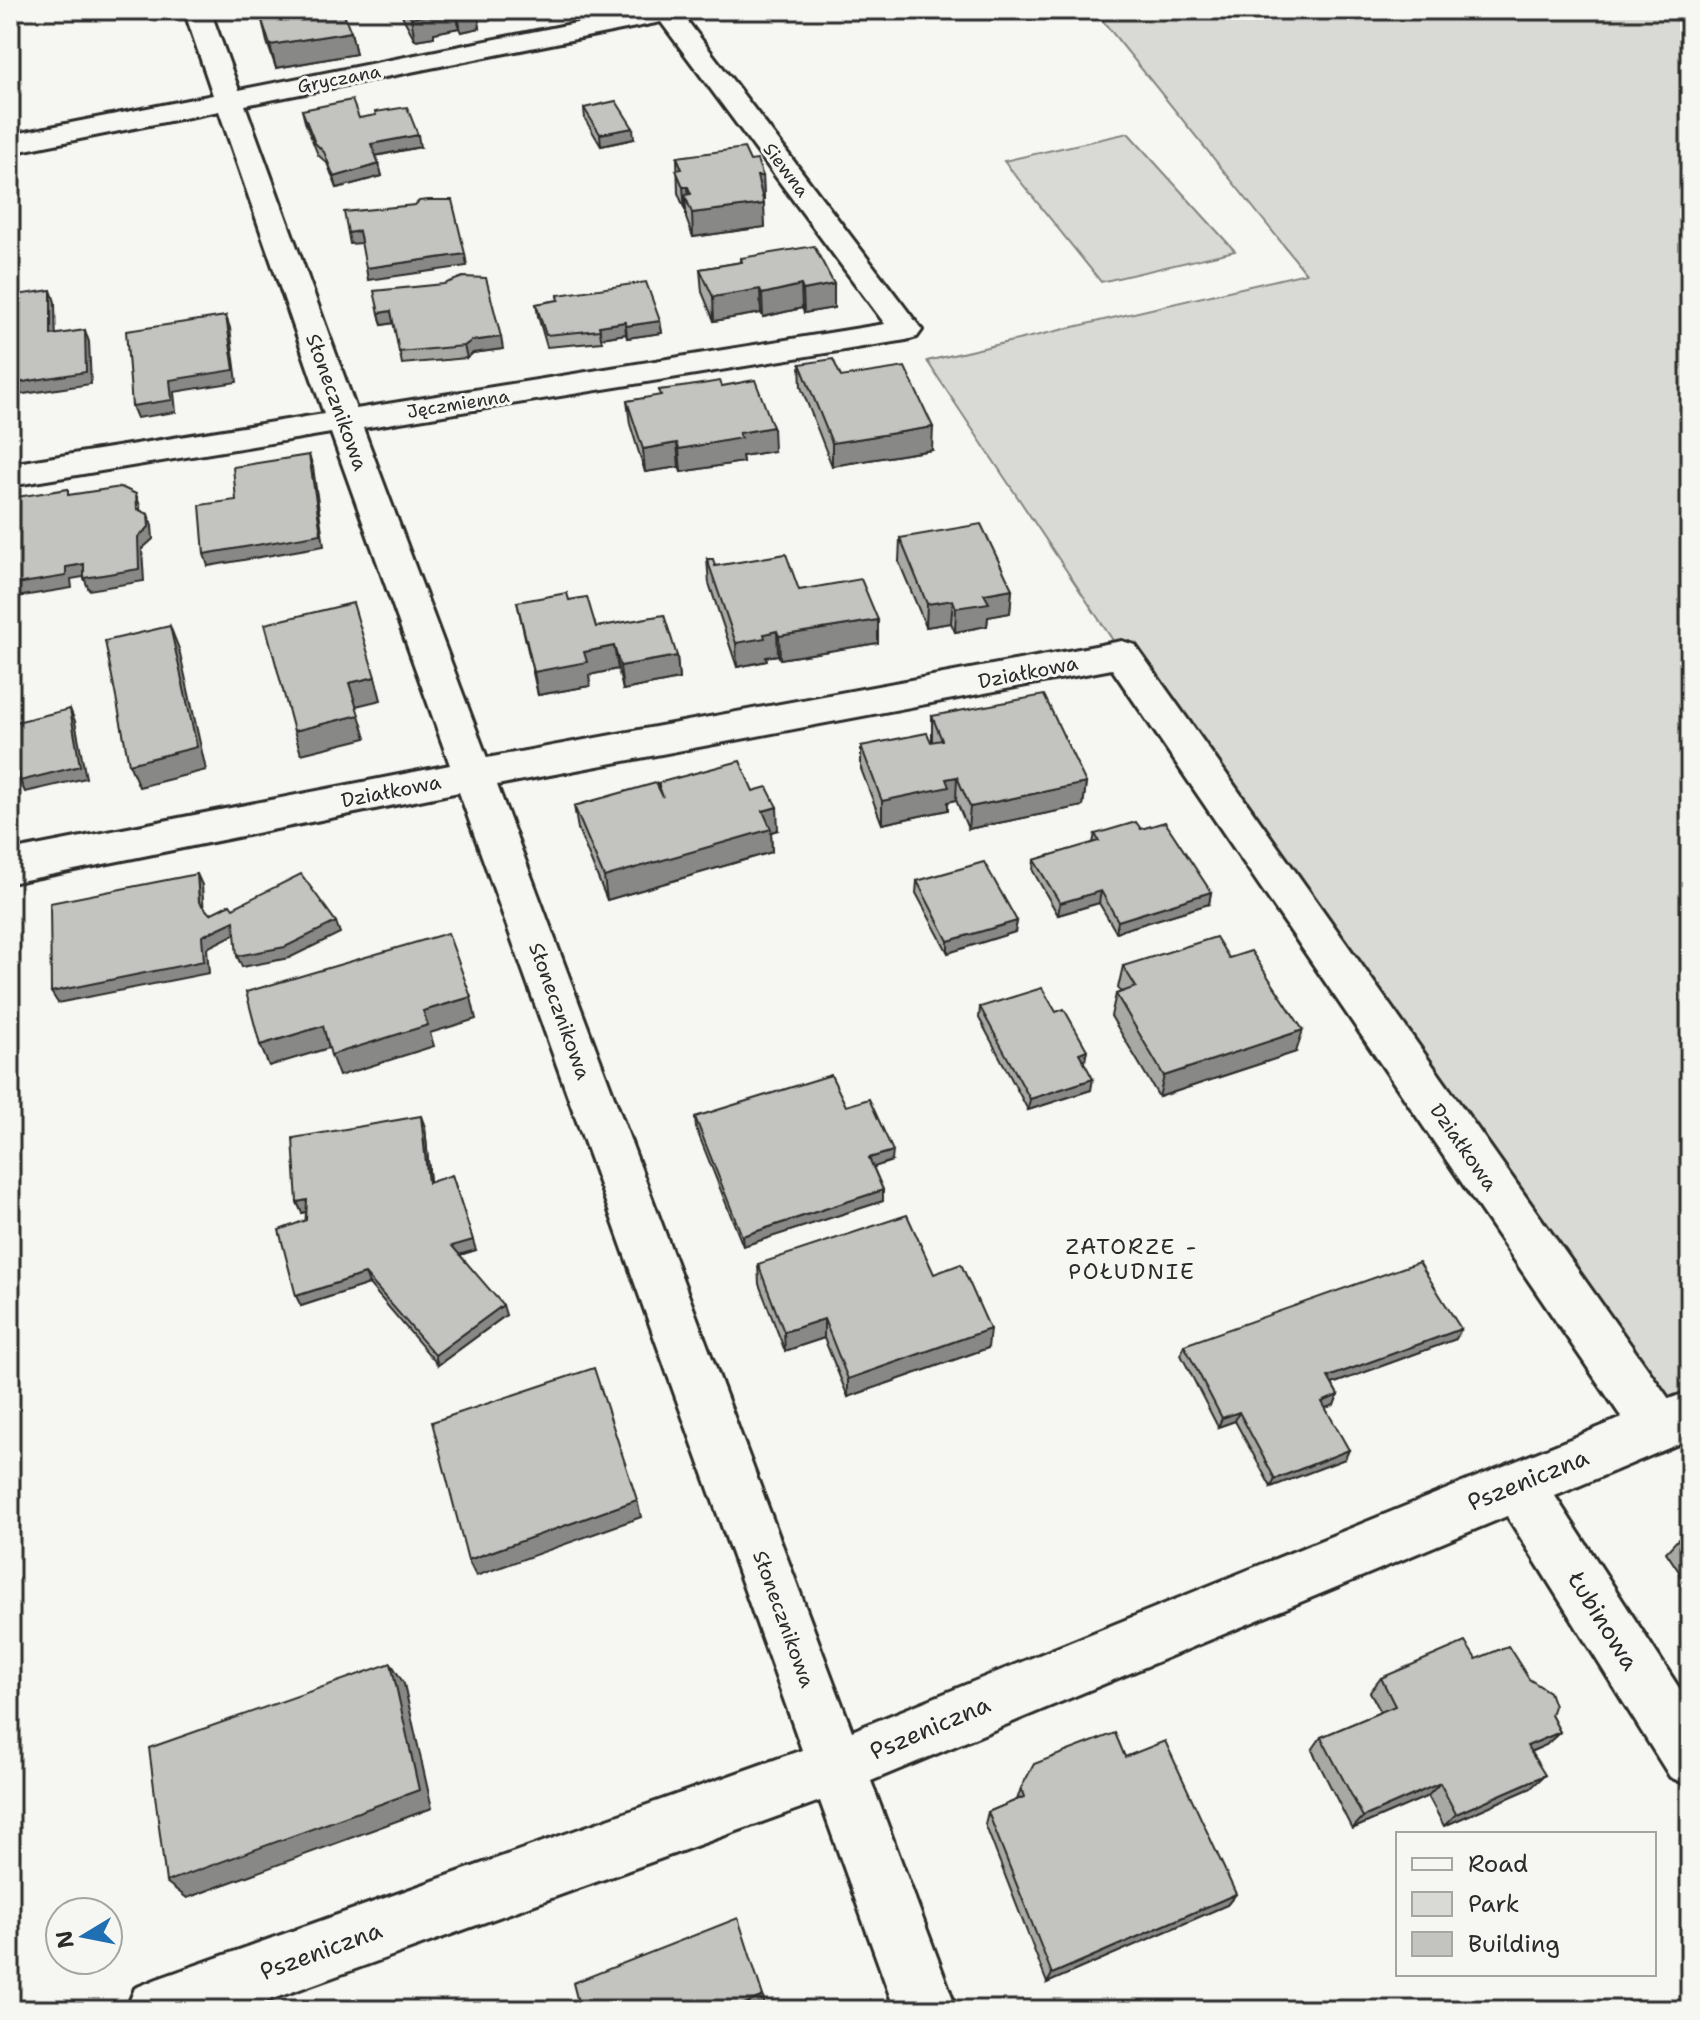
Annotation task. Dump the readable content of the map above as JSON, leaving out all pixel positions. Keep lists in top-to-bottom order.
{
  "streets": {
    "street": [
      "Gryczana",
      "Siewna",
      "Słonecznikowa",
      "Jęczmienna",
      "Działkowa",
      "Pszeniczna",
      "Łubinowa"
    ]
  },
  "crossings": [
    ["Gryczana", "Siewna"],
    ["Gryczana", "Słonecznikowa"],
    ["Siewna", "Jęczmienna"],
    ["Słonecznikowa", "Jęczmienna"],
    ["Słonecznikowa", "Działkowa"],
    ["Słonecznikowa", "Pszeniczna"],
    ["Działkowa", "Pszeniczna"],
    ["Pszeniczna", "Łubinowa"]
  ],
  "districts": ["ZATORZE - POŁUDNIE"],
  "legend": ["Road", "Park", "Building"],
  "north": "left"
}
